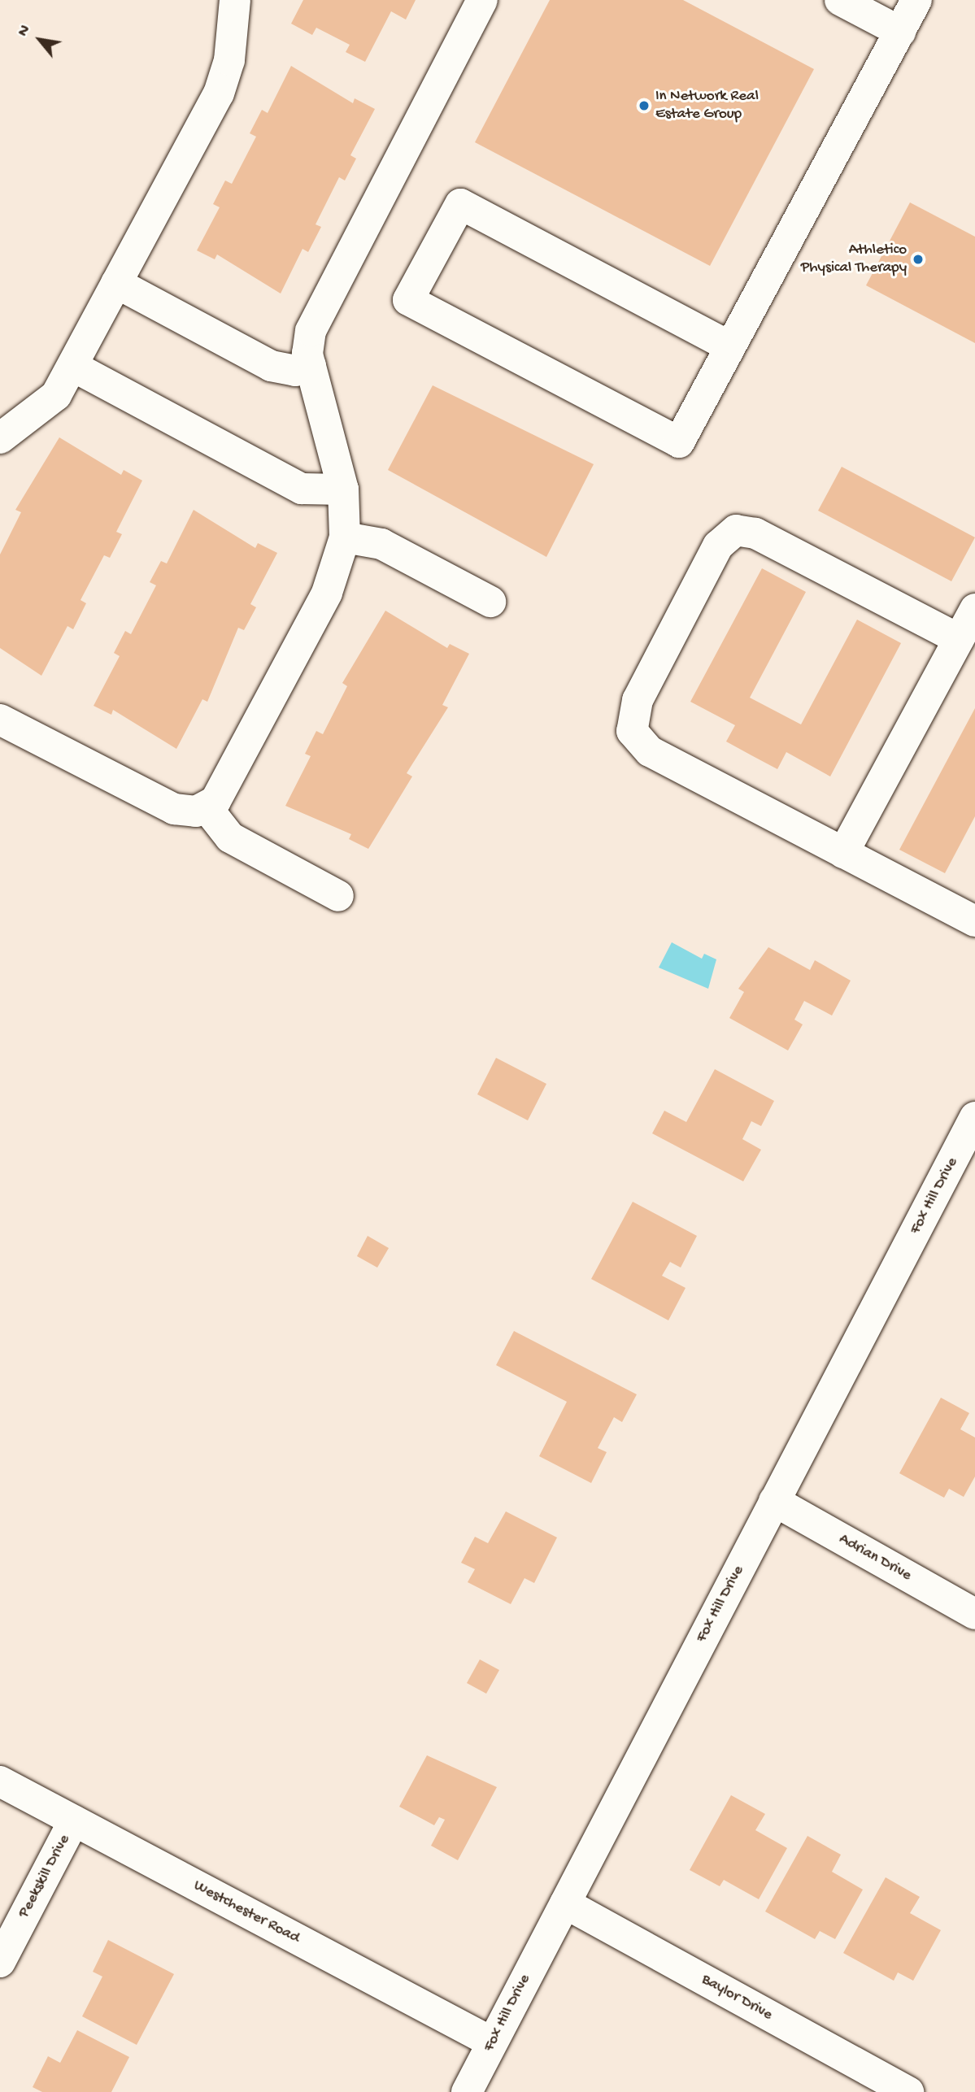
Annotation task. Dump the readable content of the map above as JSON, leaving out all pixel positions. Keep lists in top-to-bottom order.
{
  "streets": {
    "street": [
      "Fox Hill Drive",
      "Adrian Drive",
      "Peekskill Drive",
      "Westchester Road",
      "Baylor Drive"
    ]
  },
  "crossings": [
    ["Fox Hill Drive", "Adrian Drive"],
    ["Fox Hill Drive", "Westchester Road"],
    ["Fox Hill Drive", "Baylor Drive"],
    ["Peekskill Drive", "Westchester Road"]
  ],
  "places": ["In Network Real Estate Group", "Athletico Physical Therapy"],
  "north": "top left"
}
